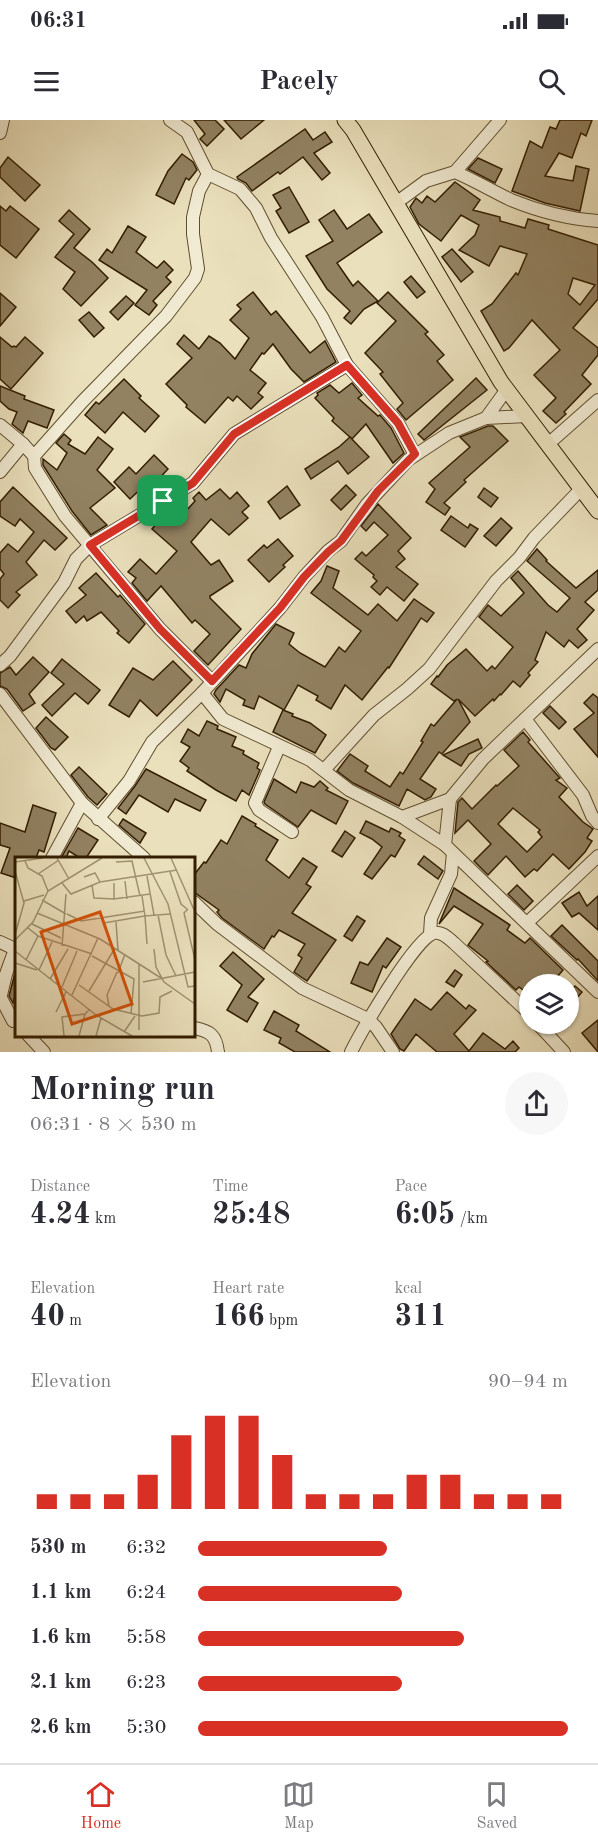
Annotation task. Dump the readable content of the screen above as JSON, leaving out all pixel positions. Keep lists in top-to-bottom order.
{
  "page": {
    "status": "06:31",
    "header": "Pacely",
    "heading": ["Morning run", "06:31 · 8 × 530 m"],
    "stats": [
      ["Distance", "4.24 km"],
      ["Time", "25:48"],
      ["Pace", "6:05 /km"],
      ["Elevation", "40 m"],
      ["Heart rate", "166 bpm"],
      ["kcal", "311"]
    ],
    "chart": ["Elevation", "90–94 m"],
    "list": [
      {
        "name": "530 m",
        "note": "6:32"
      },
      {
        "name": "1.1 km",
        "note": "6:24"
      },
      {
        "name": "1.6 km",
        "note": "5:58"
      },
      {
        "name": "2.1 km",
        "note": "6:23"
      },
      {
        "name": "2.6 km",
        "note": "5:30"
      }
    ],
    "tabs": ["Home", "Map", "Saved"]
  }
}
